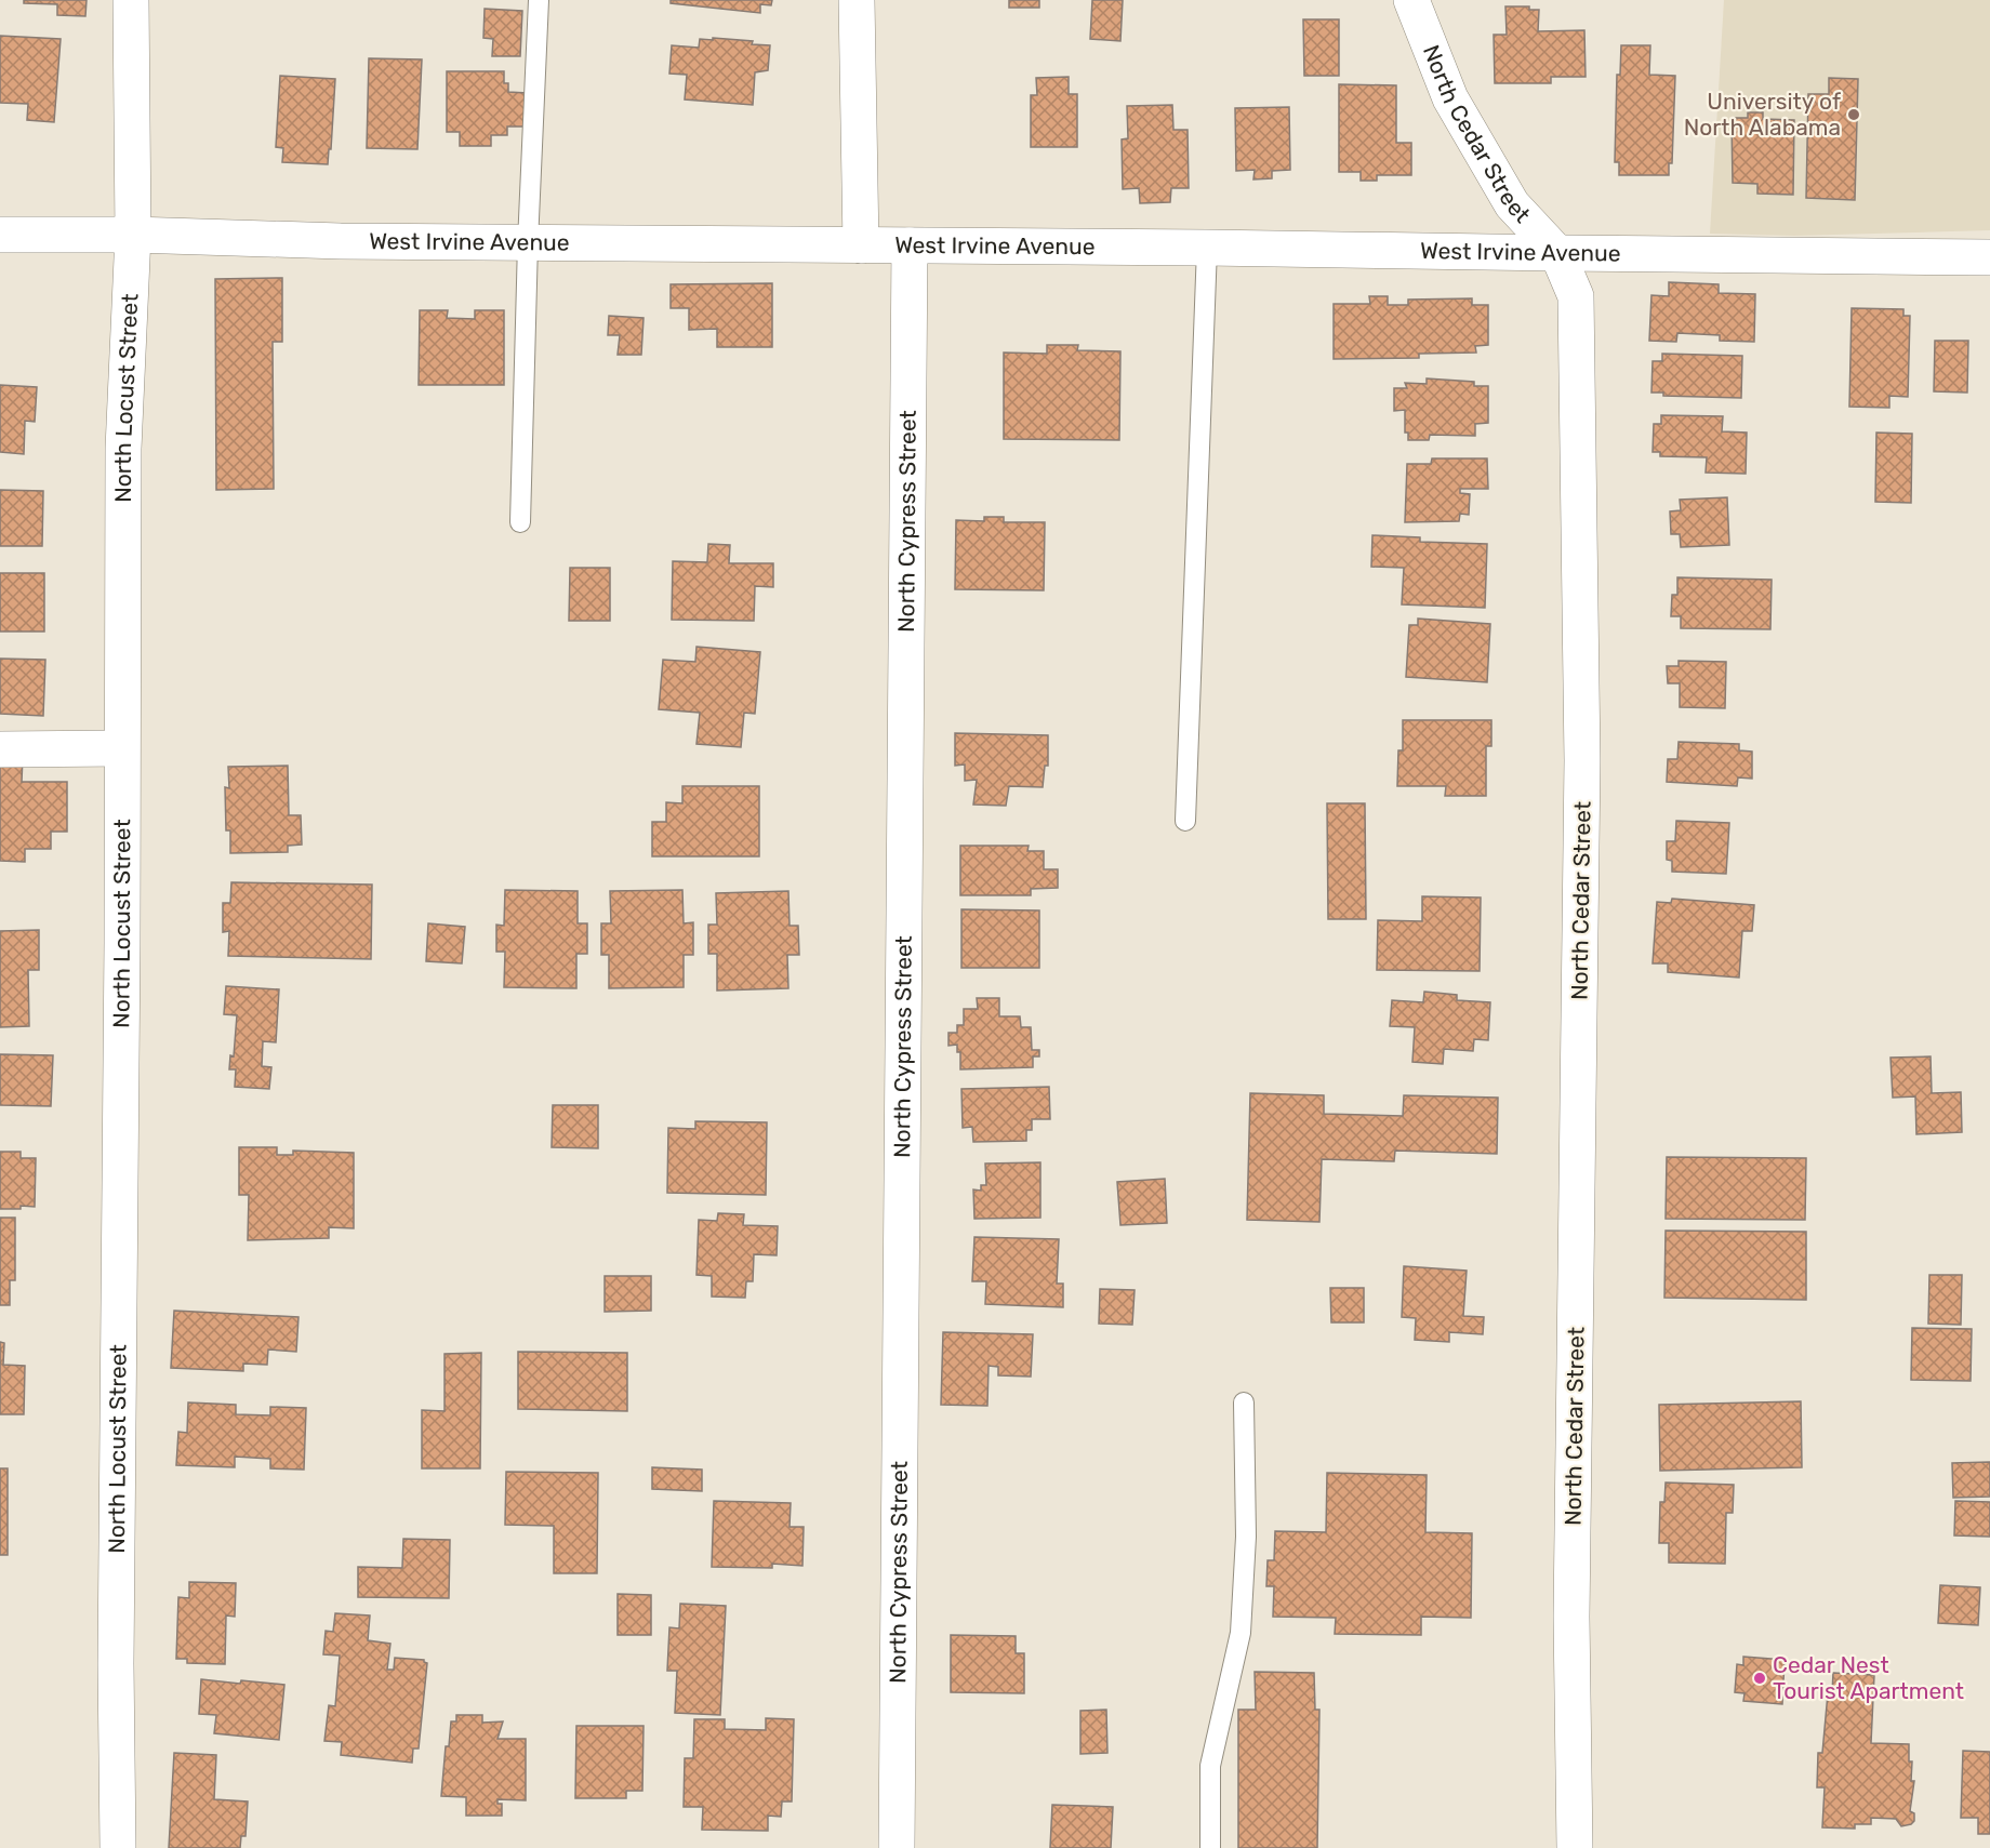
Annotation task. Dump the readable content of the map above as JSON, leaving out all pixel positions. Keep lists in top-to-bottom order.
{
  "streets": {
    "street": [
      "North Cedar Street",
      "West Irvine Avenue",
      "North Locust Street",
      "North Cypress Street"
    ]
  },
  "crossings": [
    ["North Cedar Street", "West Irvine Avenue"],
    ["West Irvine Avenue", "North Locust Street"],
    ["West Irvine Avenue", "North Cypress Street"]
  ],
  "places": ["University of North Alabama", "Cedar Nest Tourist Apartment"]
}
